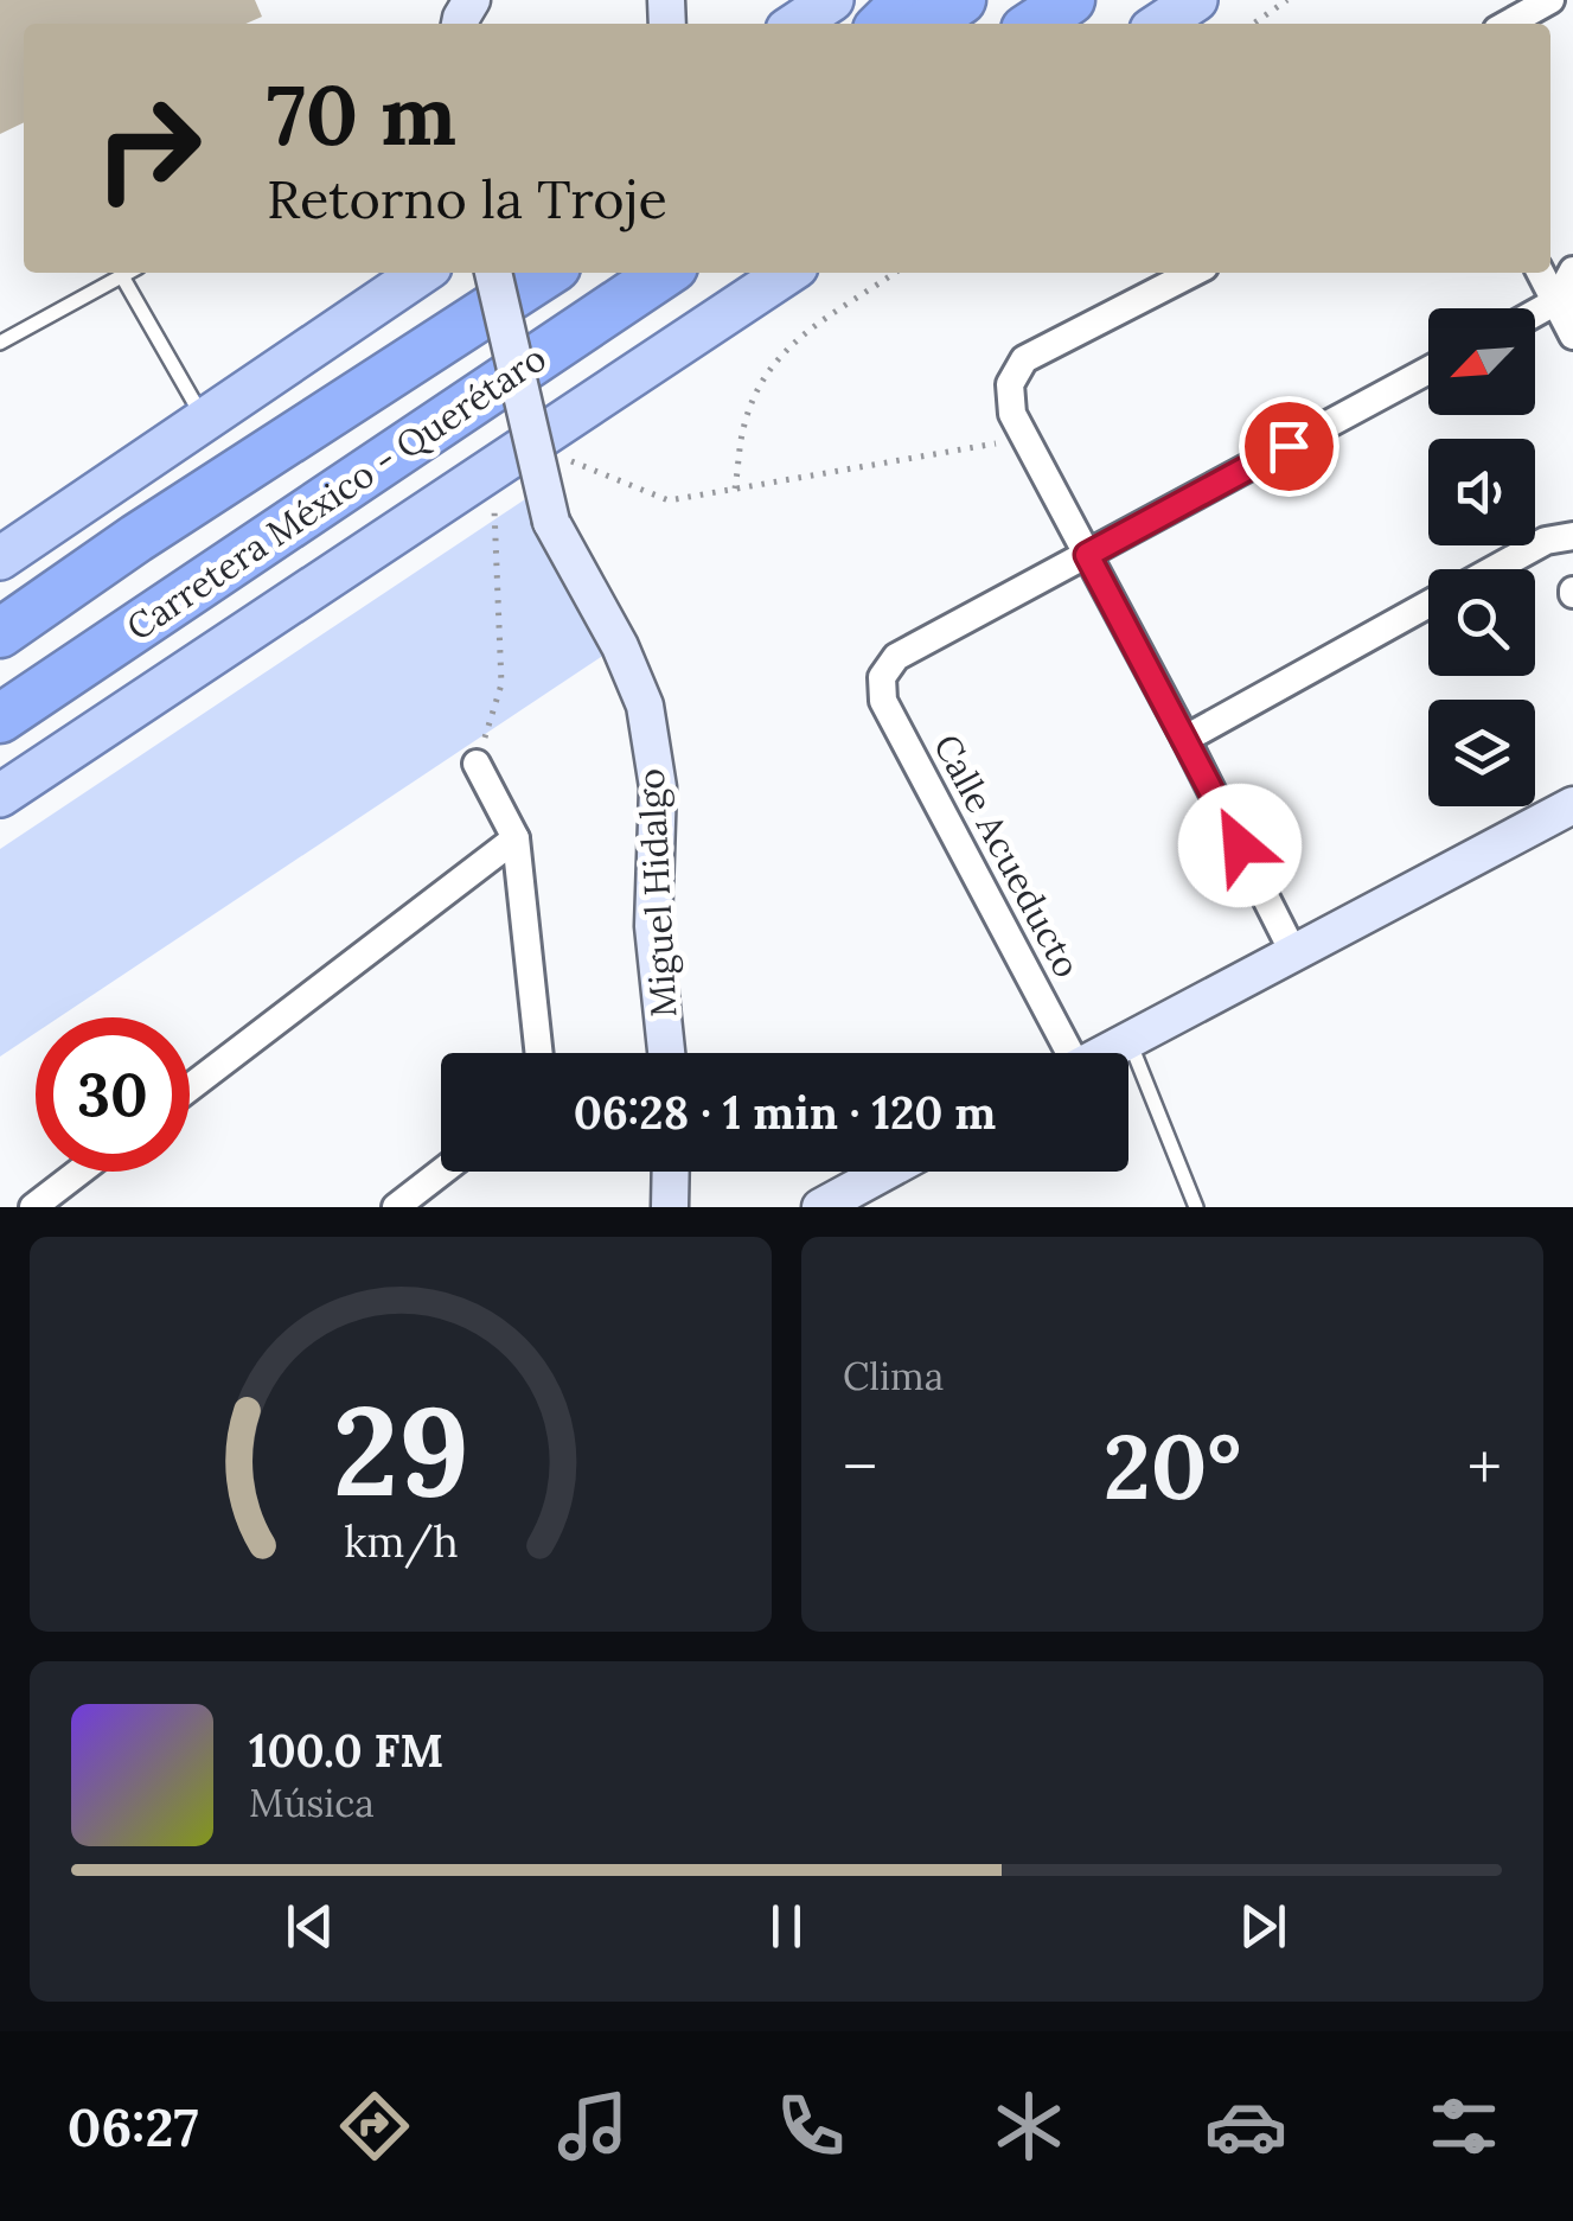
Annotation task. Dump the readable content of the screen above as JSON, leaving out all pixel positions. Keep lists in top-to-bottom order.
{
  "streets": {
    "highway": ["Carretera México - Querétaro"],
    "street": ["Calle Acueducto", "Miguel Hidalgo"]
  },
  "north": "bottom left",
  "page": {
    "turn": ["70 m", "Retorno la Troje"],
    "limit": "30",
    "trip": "06:28 · 1 min · 120 m",
    "tile": "Clima",
    "heat": ["−", "20°", "+"],
    "song": ["100.0 FM", "Música"],
    "tabs": "06:27",
    "gauge": ["29", "km/h"]
  }
}
